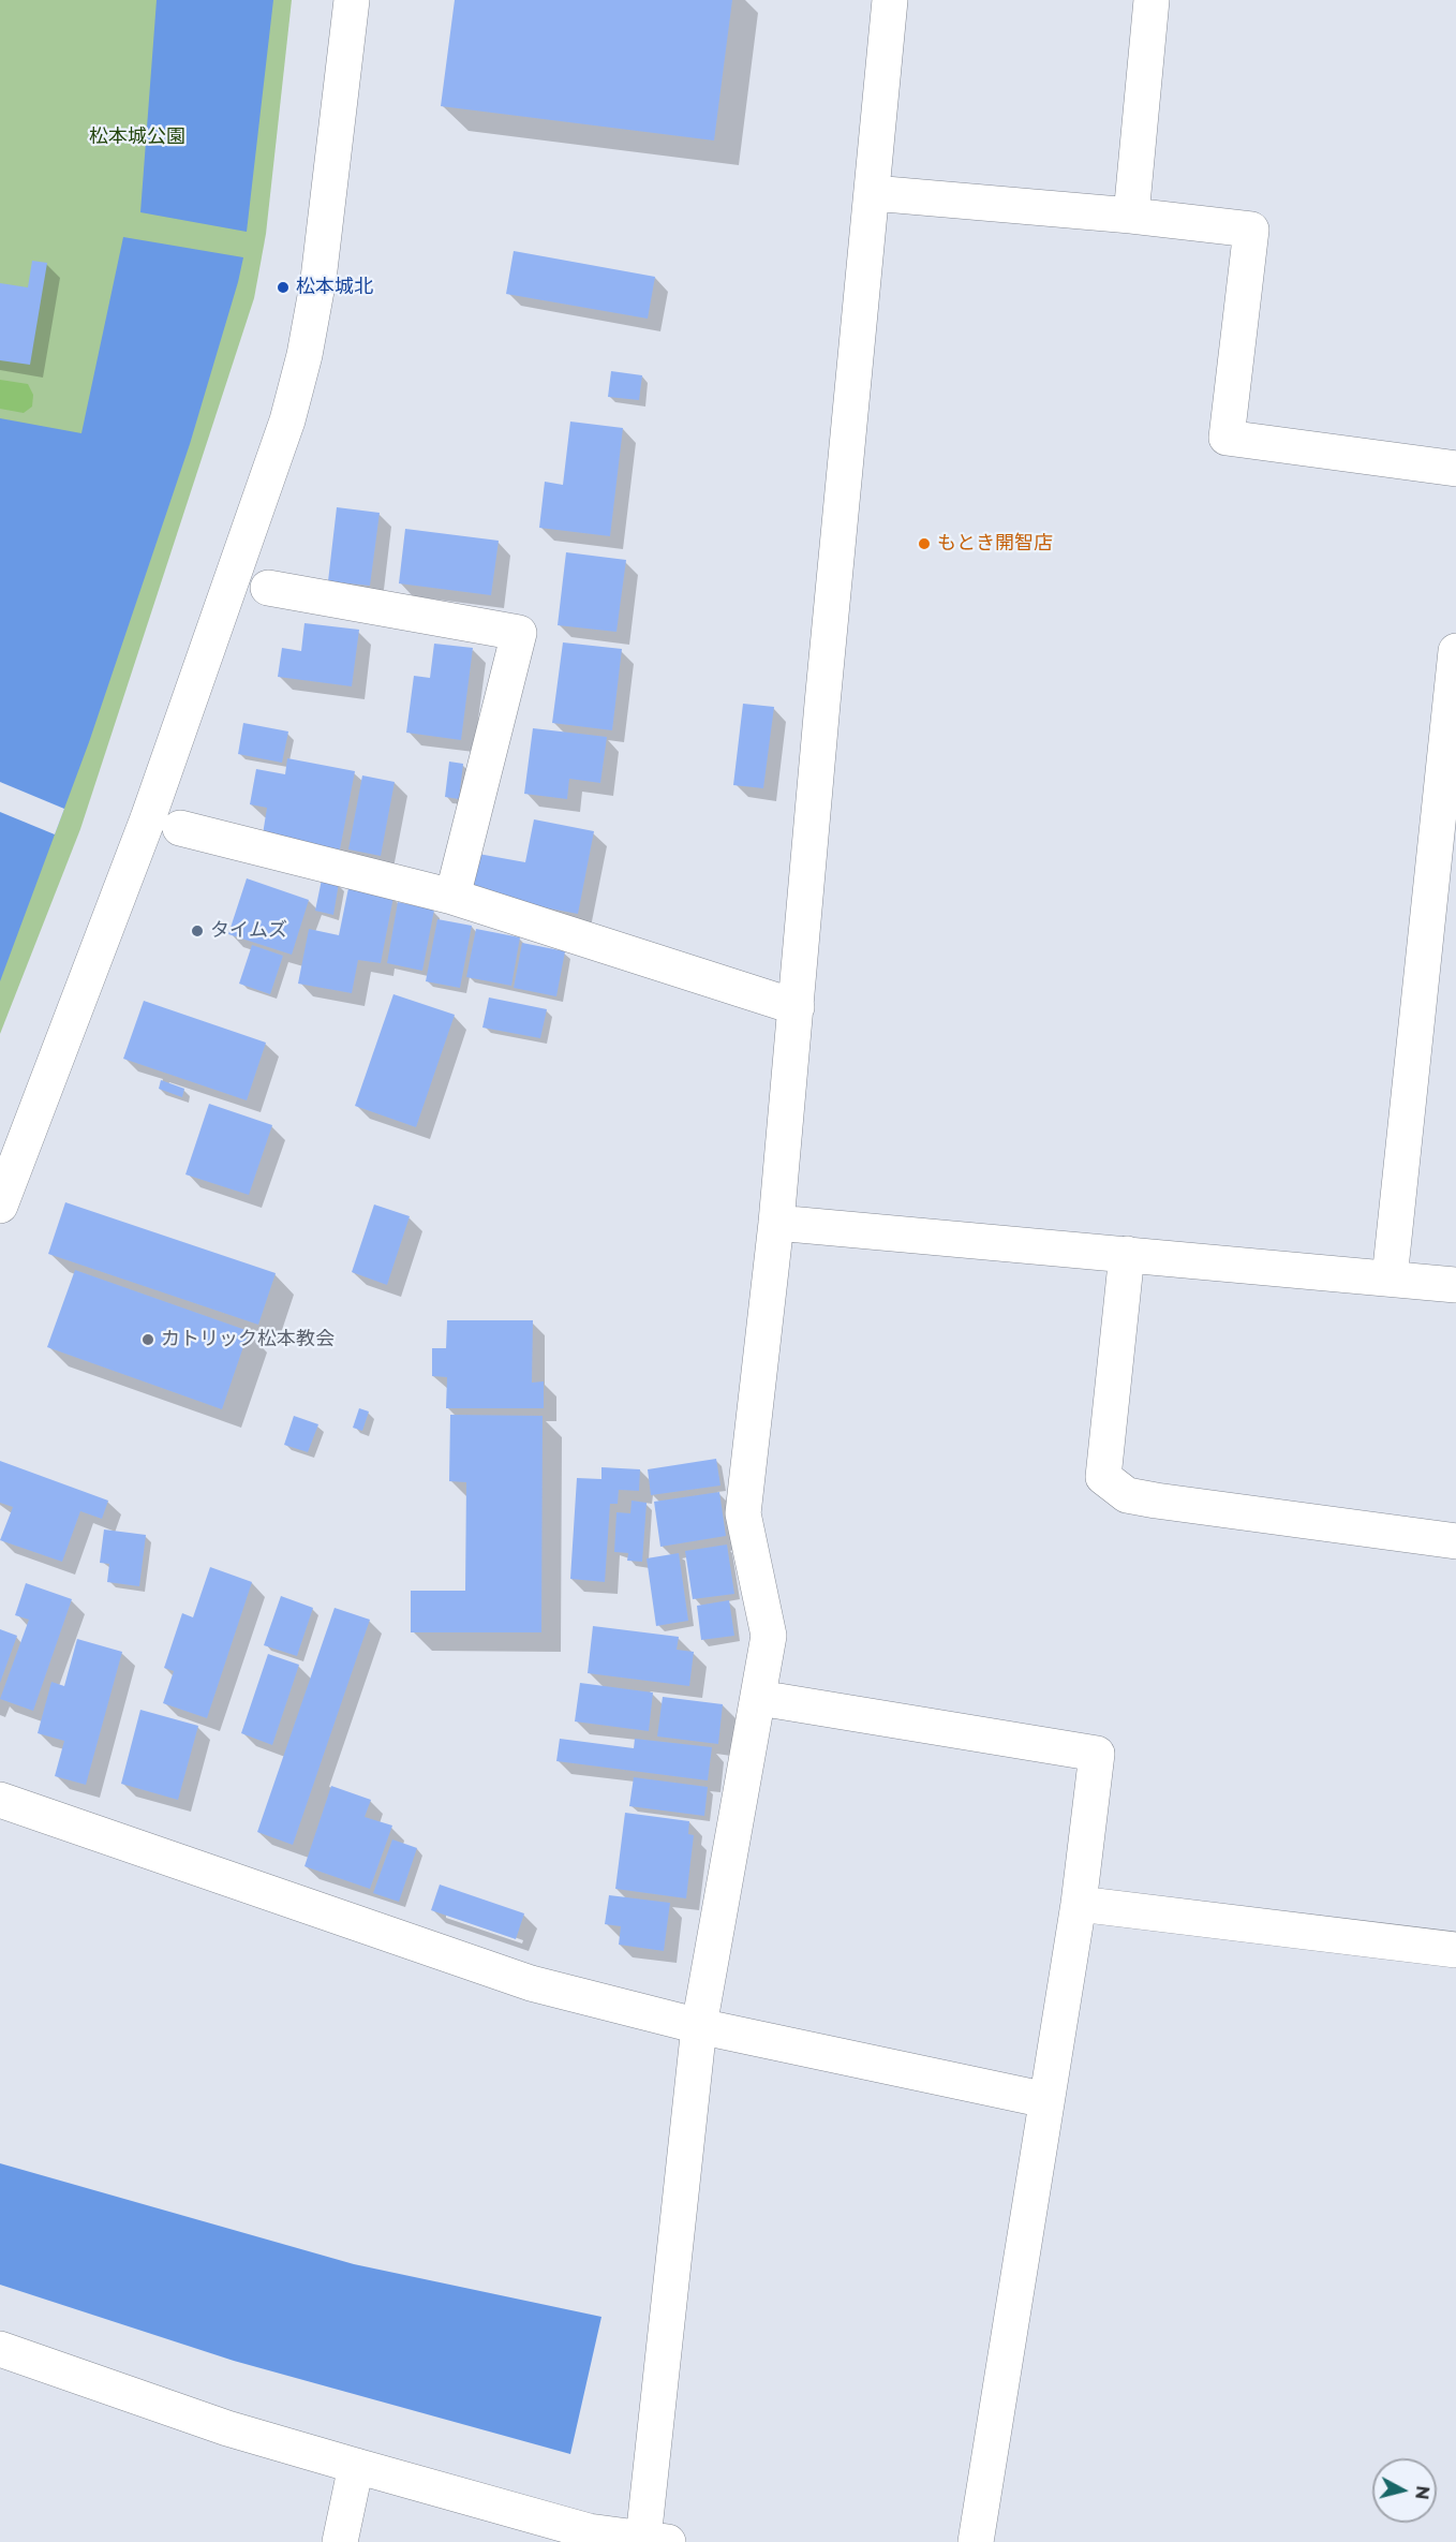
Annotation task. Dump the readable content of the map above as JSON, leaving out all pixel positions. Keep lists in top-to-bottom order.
{
  "parks": ["松本城公園"],
  "places": [
    "松本城北",
    "もとき開智店",
    "タイムズ",
    "カトリック松本教会"
  ],
  "north": "right"
}
